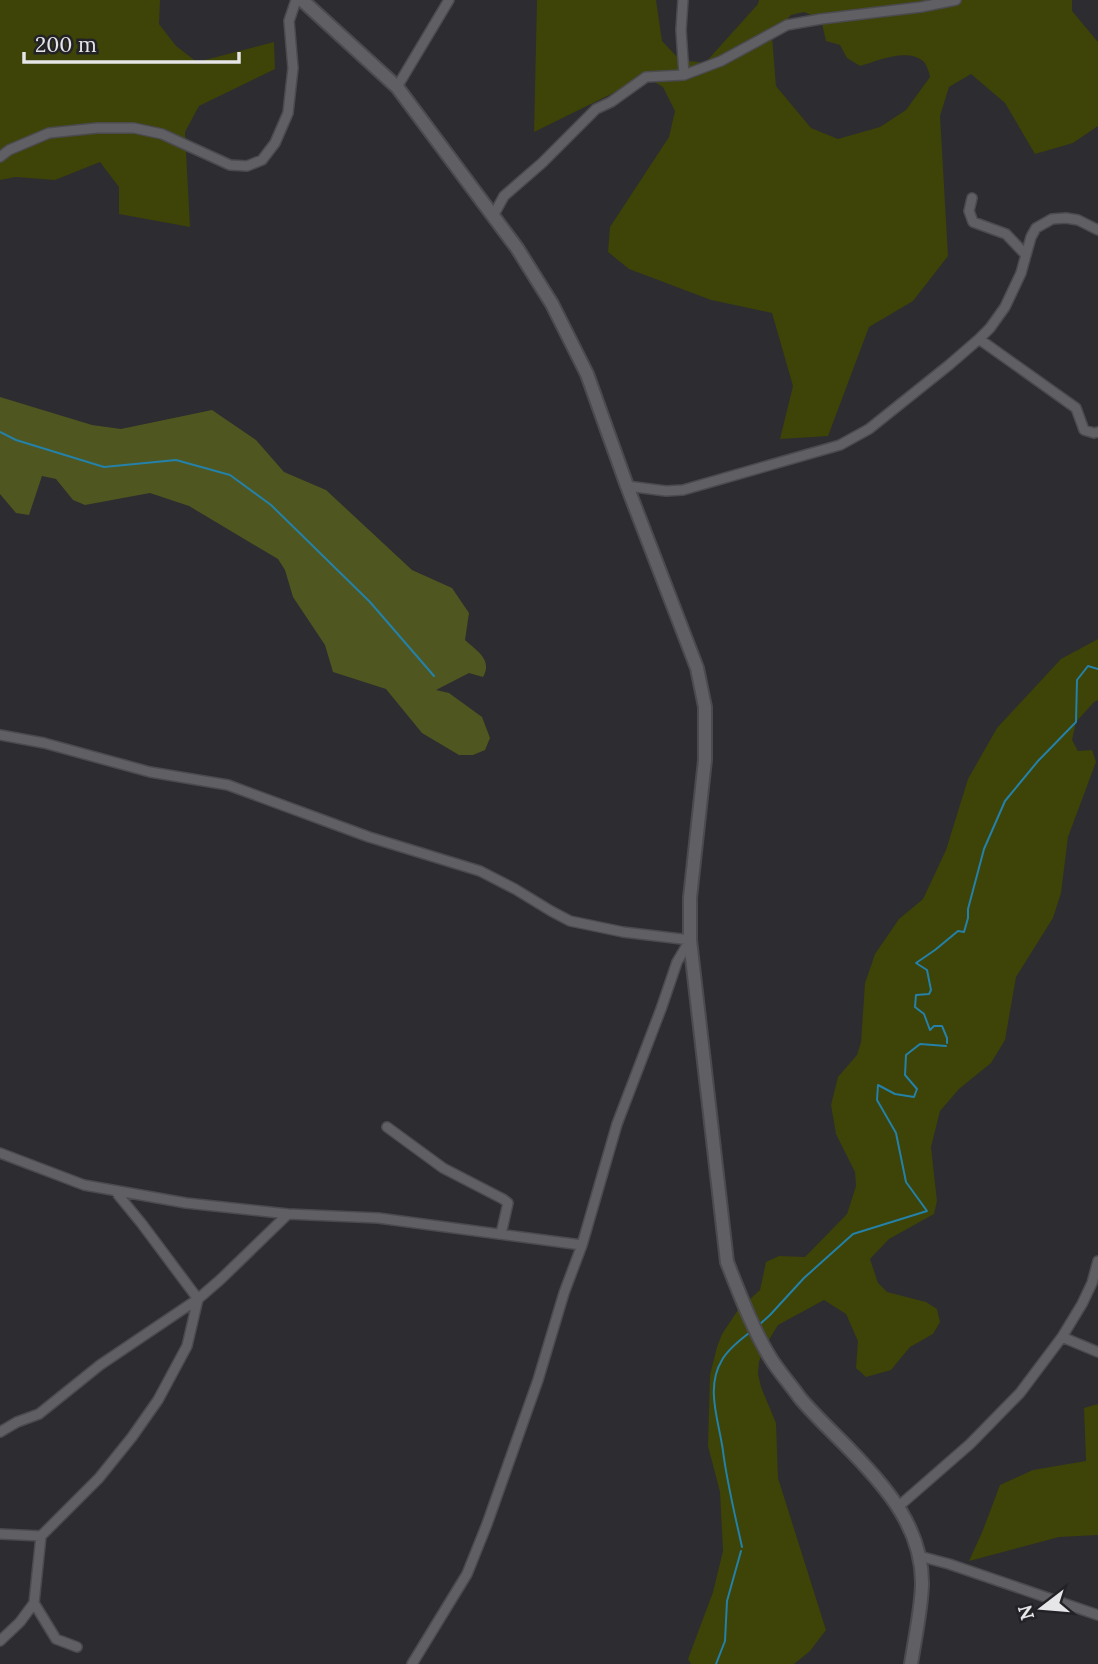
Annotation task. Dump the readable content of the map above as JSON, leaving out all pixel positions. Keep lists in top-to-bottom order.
{
  "scale_bar": "200 m",
  "north": "left"
}
